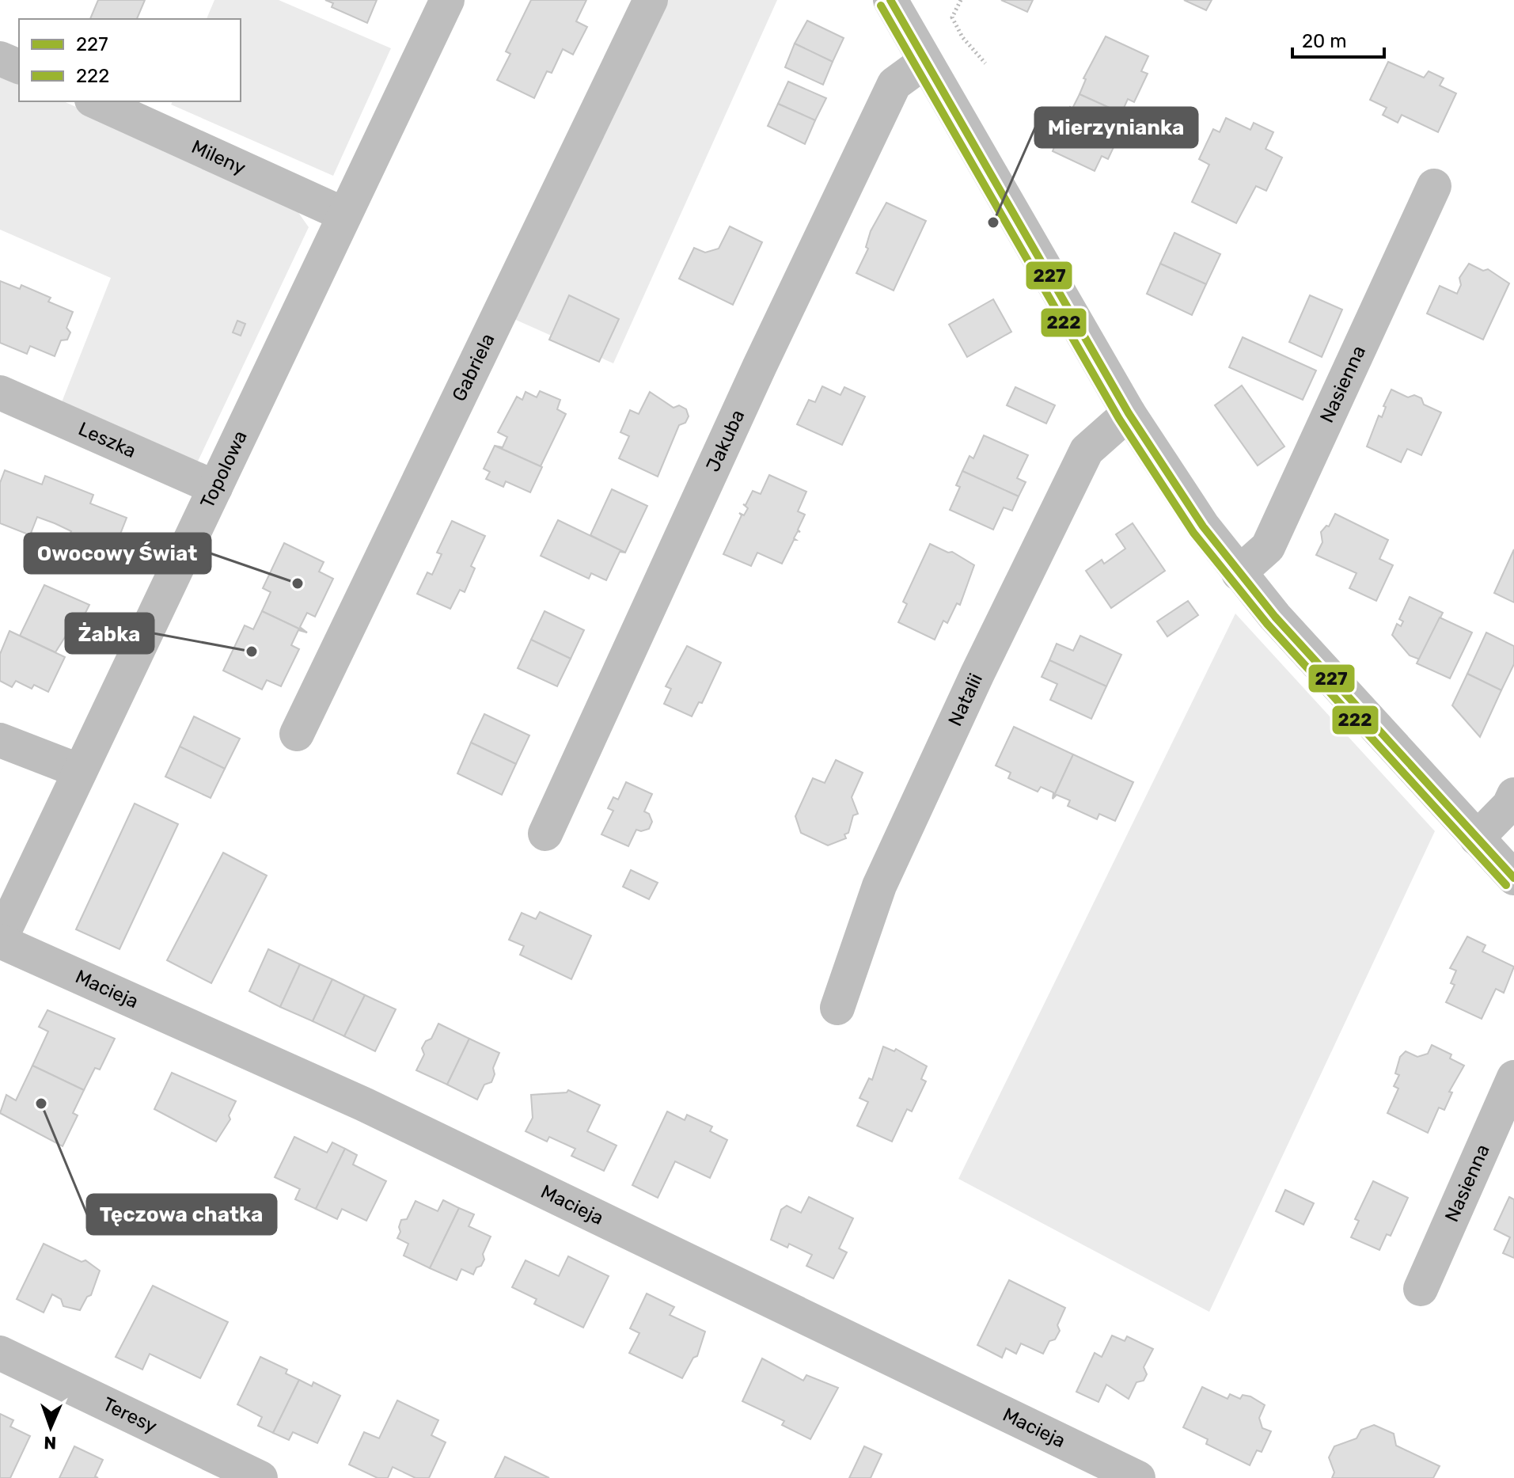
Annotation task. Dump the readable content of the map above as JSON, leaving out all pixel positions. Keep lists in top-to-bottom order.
{
  "streets": {
    "street": [
      "Mileny",
      "Gabriela",
      "Nasienna",
      "Leszka",
      "Jakuba",
      "Topolowa",
      "Natalii",
      "Macieja",
      "Teresy"
    ]
  },
  "crossings": [
    ["Mileny", "Topolowa"],
    ["Leszka", "Topolowa"],
    ["Topolowa", "Macieja"]
  ],
  "places": [
    "Mierzynianka",
    "Owocowy Świat",
    "Żabka",
    "Tęczowa chatka"
  ],
  "lines": ["transit line 227", "transit line 222"],
  "legend": ["227", "222"],
  "scale_bar": "20 m",
  "north": "bottom"
}
